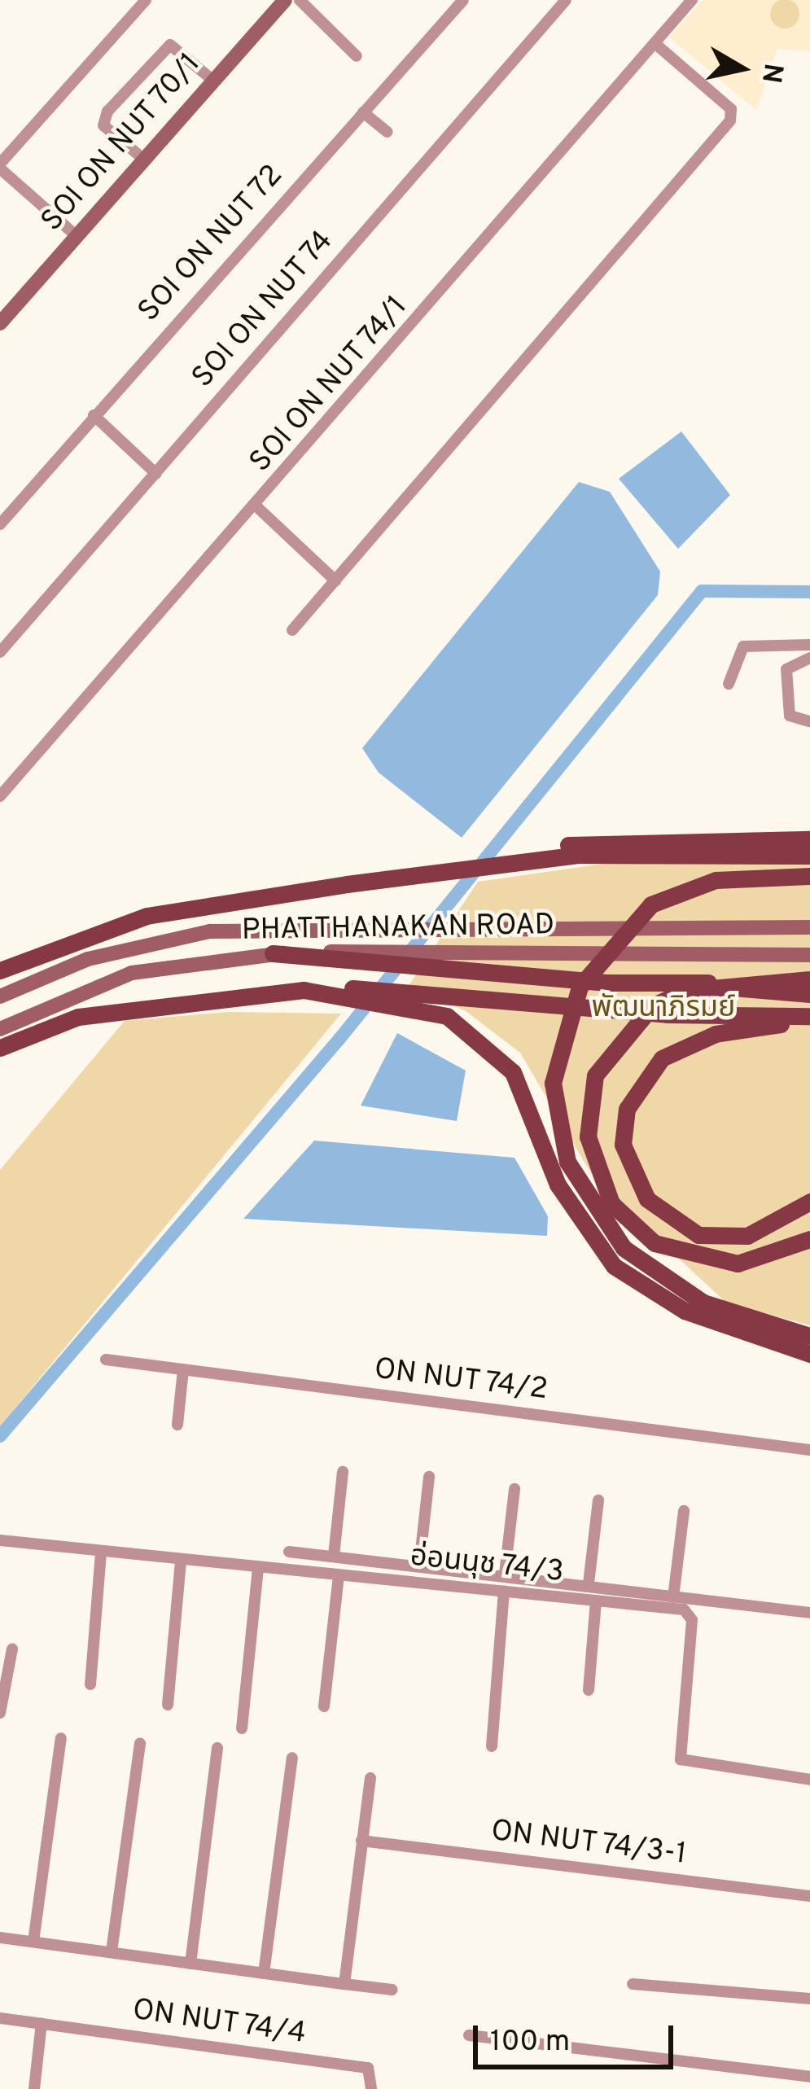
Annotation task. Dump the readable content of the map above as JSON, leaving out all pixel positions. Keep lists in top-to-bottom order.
{
  "streets": {
    "main road": ["SOI ON NUT 70/1", "PHATTHANAKAN ROAD"],
    "street": [
      "SOI ON NUT 72",
      "SOI ON NUT 74",
      "SOI ON NUT 74/1",
      "ON NUT 74/2",
      "อ่อนนุช 74/3",
      "ON NUT 74/3-1",
      "ON NUT 74/4"
    ]
  },
  "parks": ["พัฒนาภิรมย์"],
  "scale_bar": "100 m",
  "north": "right"
}
